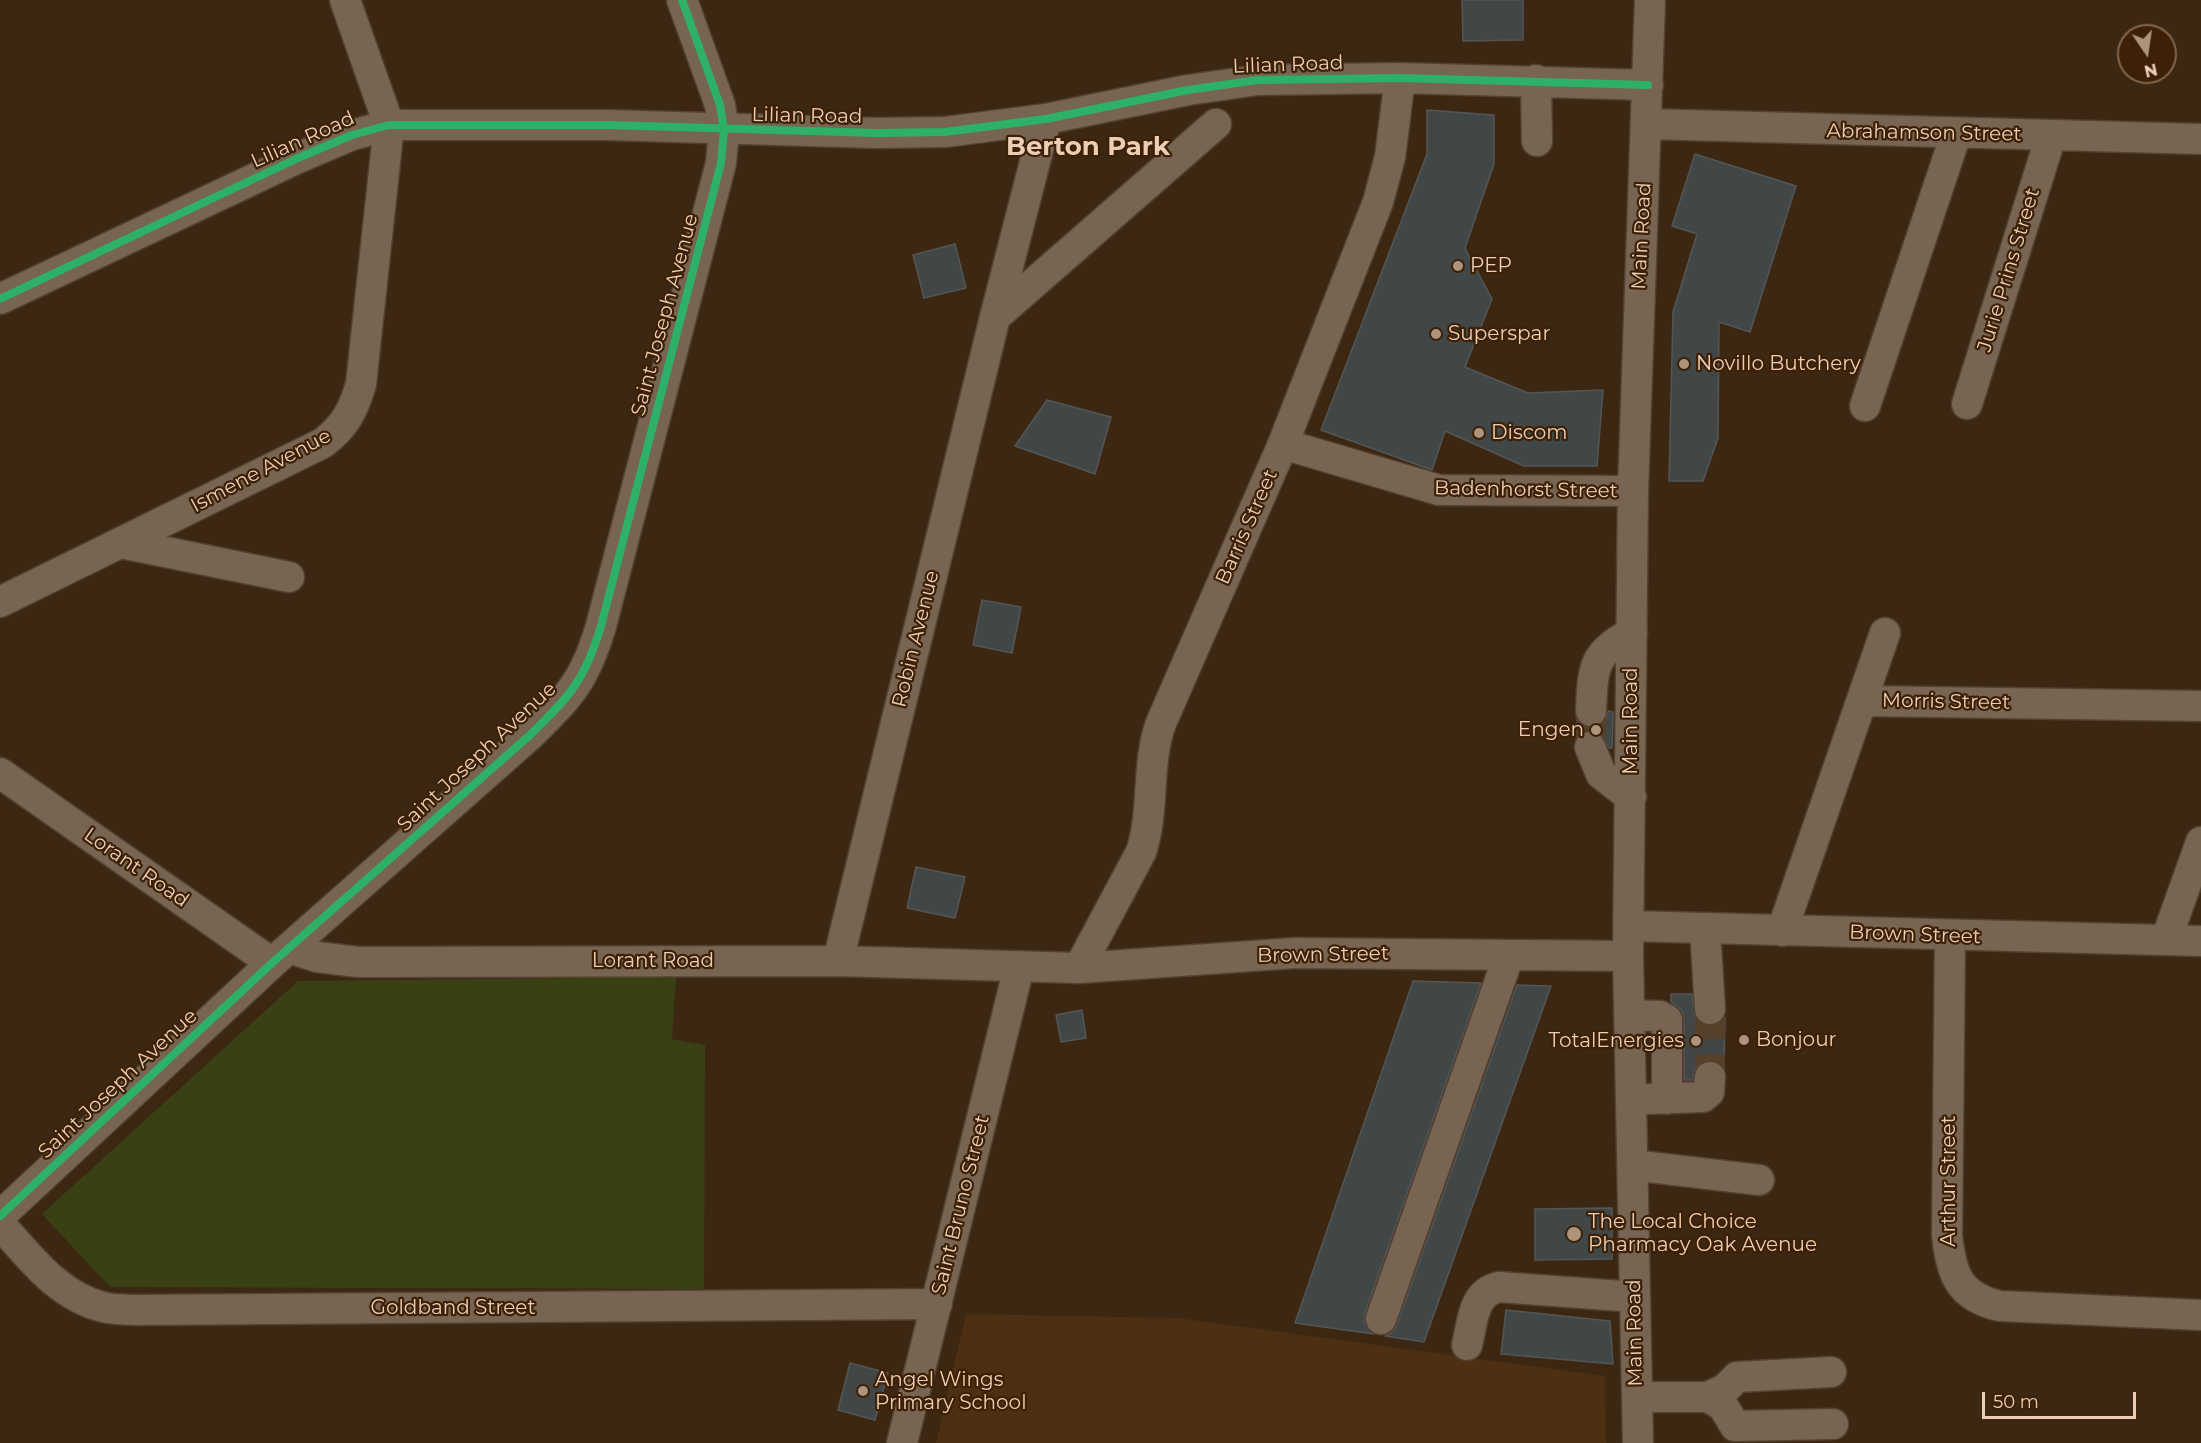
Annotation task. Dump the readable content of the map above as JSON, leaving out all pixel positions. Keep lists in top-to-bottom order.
{
  "streets": {
    "street": [
      "Lilian Road",
      "Abrahamson Street",
      "Main Road",
      "Jurie Prins Street",
      "Saint Joseph Avenue",
      "Ismene Avenue",
      "Badenhorst Street",
      "Barris Street",
      "Robin Avenue",
      "Morris Street",
      "Lorant Road",
      "Brown Street",
      "Arthur Street",
      "Saint Bruno Street",
      "Goldband Street"
    ]
  },
  "crossings": [
    ["Lilian Road", "Main Road"],
    ["Lilian Road", "Saint Joseph Avenue"],
    ["Lilian Road", "Ismene Avenue"],
    ["Lilian Road", "Barris Street"],
    ["Lilian Road", "Robin Avenue"],
    ["Abrahamson Street", "Main Road"],
    ["Abrahamson Street", "Jurie Prins Street"],
    ["Main Road", "Badenhorst Street"],
    ["Main Road", "Brown Street"],
    ["Saint Joseph Avenue", "Lorant Road"],
    ["Badenhorst Street", "Barris Street"],
    ["Barris Street", "Brown Street"],
    ["Robin Avenue", "Lorant Road"],
    ["Morris Street", "Brown Street"],
    ["Lorant Road", "Brown Street"],
    ["Lorant Road", "Saint Bruno Street"],
    ["Brown Street", "Arthur Street"],
    ["Brown Street", "Saint Bruno Street"],
    ["Saint Bruno Street", "Goldband Street"]
  ],
  "districts": ["Berton Park"],
  "places": [
    "PEP",
    "Superspar",
    "Novillo Butchery",
    "Discom",
    "Engen",
    "Bonjour",
    "TotalEnergies",
    "The Local Choice Pharmacy Oak Avenue",
    "Angel Wings Primary School"
  ],
  "scale_bar": "50 m",
  "north": "bottom"
}
